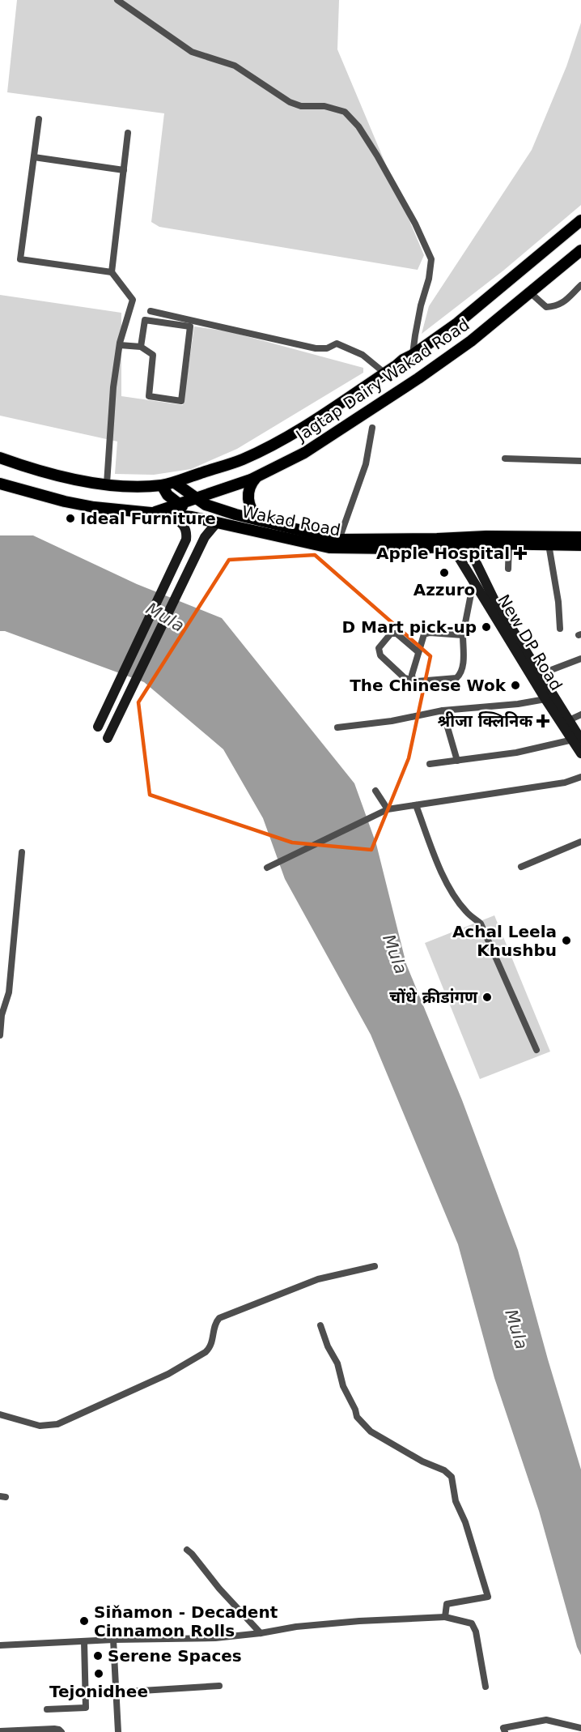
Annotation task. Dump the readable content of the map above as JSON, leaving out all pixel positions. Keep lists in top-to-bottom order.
{
  "streets": {
    "main road": ["Jagtap Dairy-Wakad Road", "Wakad Road", "New DP Road"]
  },
  "crossings": [
    ["Jagtap Dairy-Wakad Road", "Wakad Road"],
    ["Wakad Road", "New DP Road"]
  ],
  "water": ["Mula"],
  "places": {
    "other": [
      "Ideal Furniture",
      "Azzuro",
      "D Mart pick-up",
      "The Chinese Wok",
      "Achal Leela Khushbu",
      "चोंधे क्रीडांगण",
      "Siňamon - Decadent Cinnamon Rolls",
      "Serene Spaces",
      "Tejonidhee"
    ],
    "health": ["Apple Hospital", "श्रीजा क्लिनिक"]
  }
}
